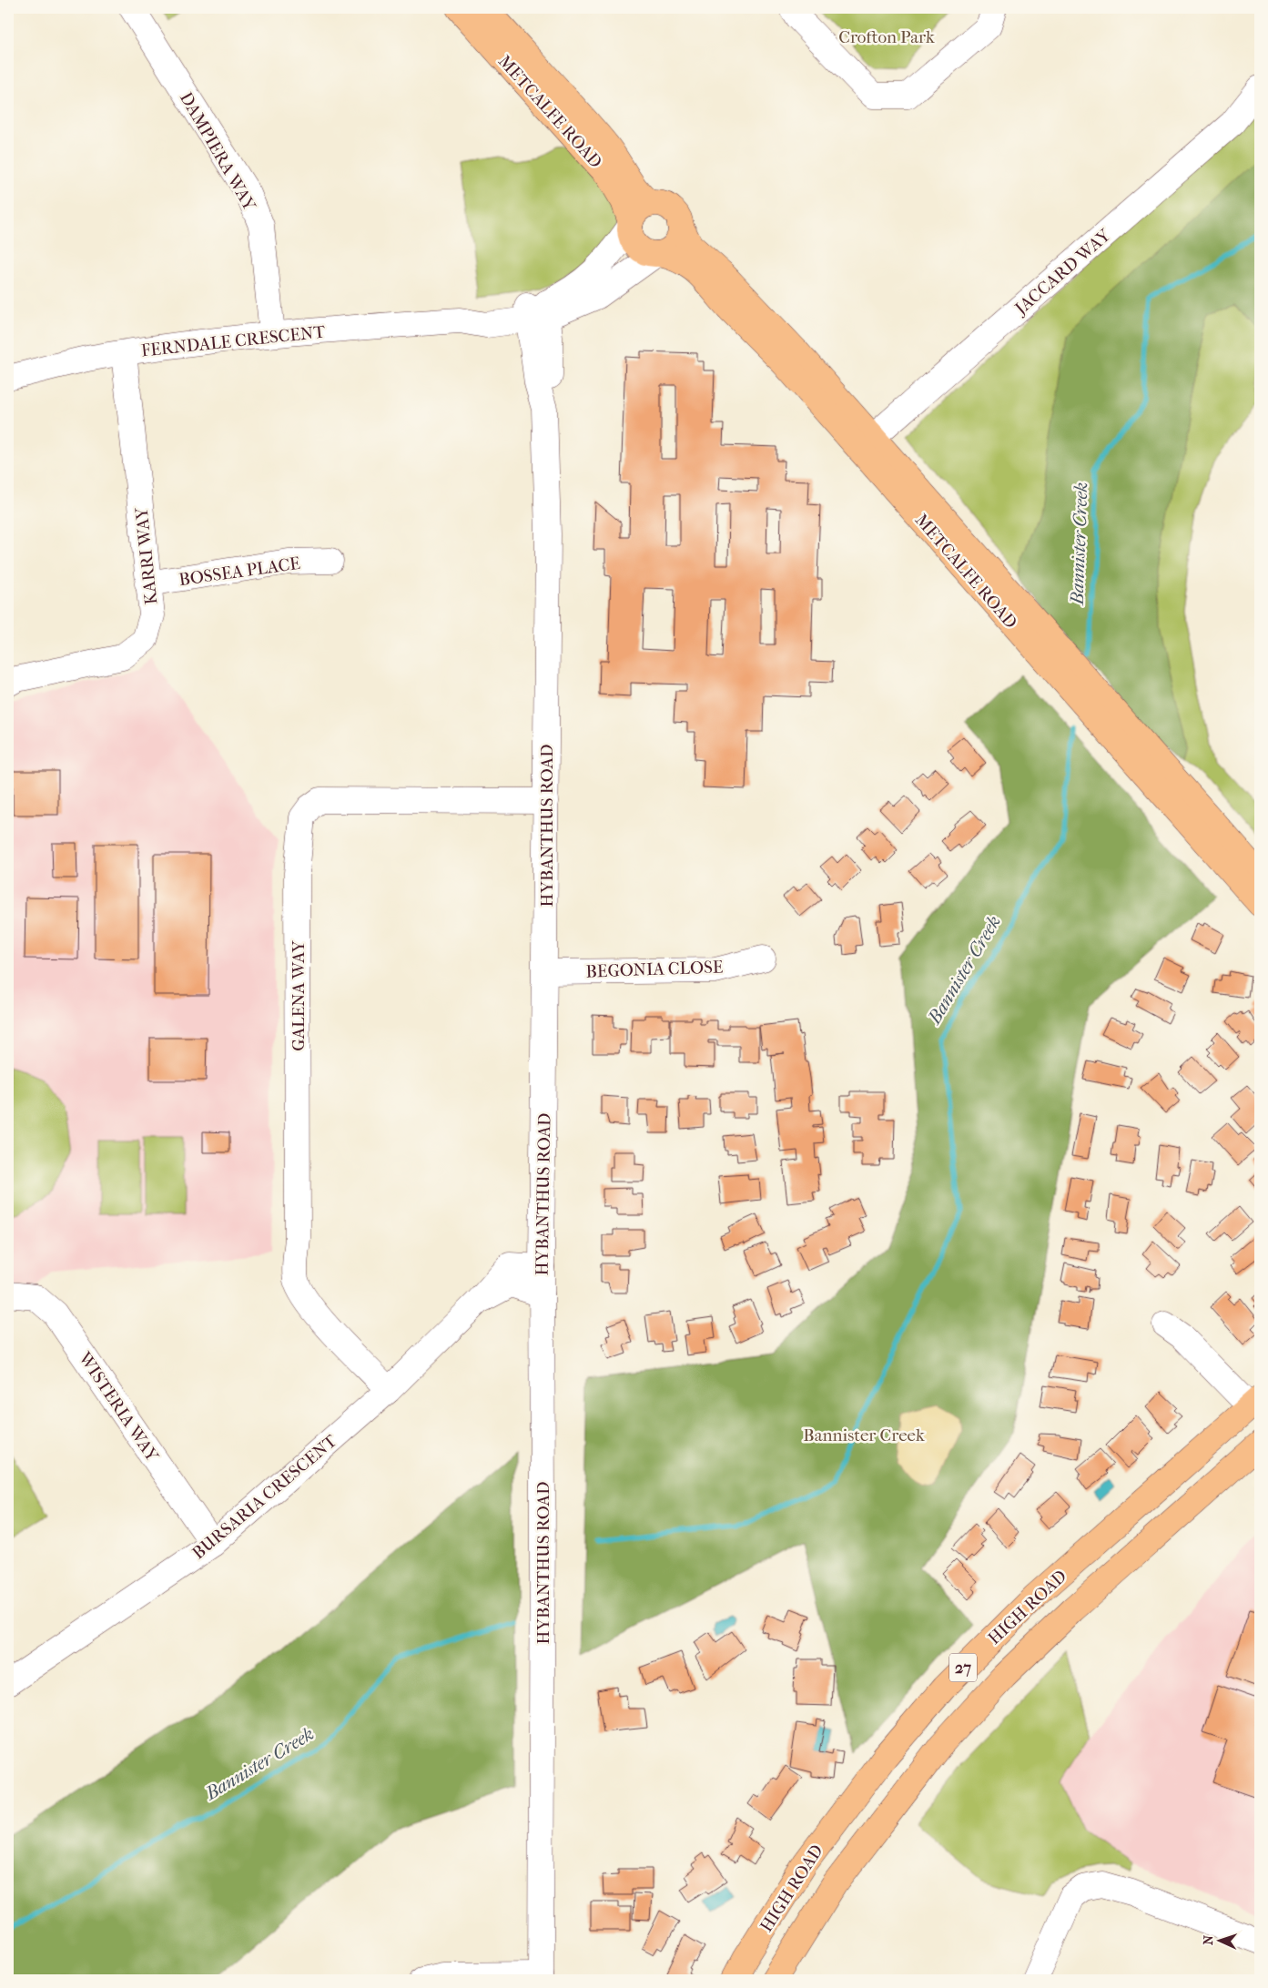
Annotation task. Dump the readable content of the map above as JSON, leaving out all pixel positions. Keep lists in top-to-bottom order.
{
  "streets": {
    "main road": ["METCALFE ROAD", "HIGH ROAD", "27"],
    "street": [
      "DAMPIERA WAY",
      "JACCARD WAY",
      "FERNDALE CRESCENT",
      "KARRI WAY",
      "BOSSEA PLACE",
      "HYBANTHUS ROAD",
      "BEGONIA CLOSE",
      "GALENA WAY",
      "WISTERIA WAY",
      "BURSARIA CRESCENT"
    ]
  },
  "crossings": [
    ["METCALFE ROAD", "JACCARD WAY"],
    ["METCALFE ROAD", "FERNDALE CRESCENT"],
    ["DAMPIERA WAY", "FERNDALE CRESCENT"],
    ["FERNDALE CRESCENT", "KARRI WAY"],
    ["FERNDALE CRESCENT", "HYBANTHUS ROAD"],
    ["KARRI WAY", "BOSSEA PLACE"],
    ["HYBANTHUS ROAD", "BEGONIA CLOSE"],
    ["HYBANTHUS ROAD", "GALENA WAY"],
    ["HYBANTHUS ROAD", "BURSARIA CRESCENT"],
    ["GALENA WAY", "BURSARIA CRESCENT"],
    ["WISTERIA WAY", "BURSARIA CRESCENT"]
  ],
  "water": ["Bannister Creek"],
  "parks": ["Crofton Park", "Bannister Creek"],
  "north": "left"
}
